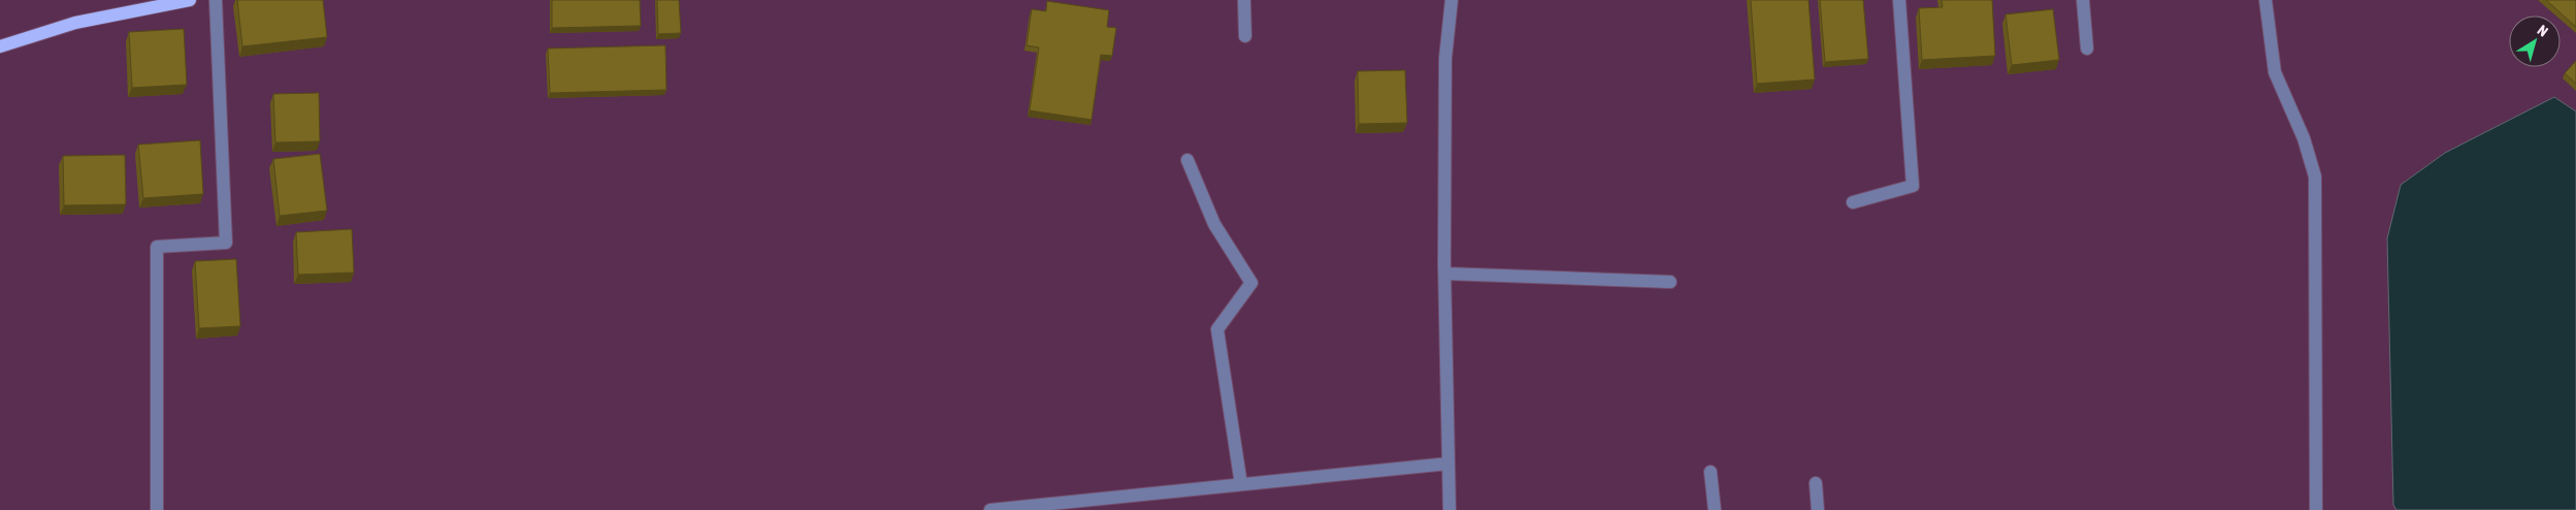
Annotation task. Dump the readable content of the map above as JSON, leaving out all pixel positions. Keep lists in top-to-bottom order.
{
  "north": "top right"
}
